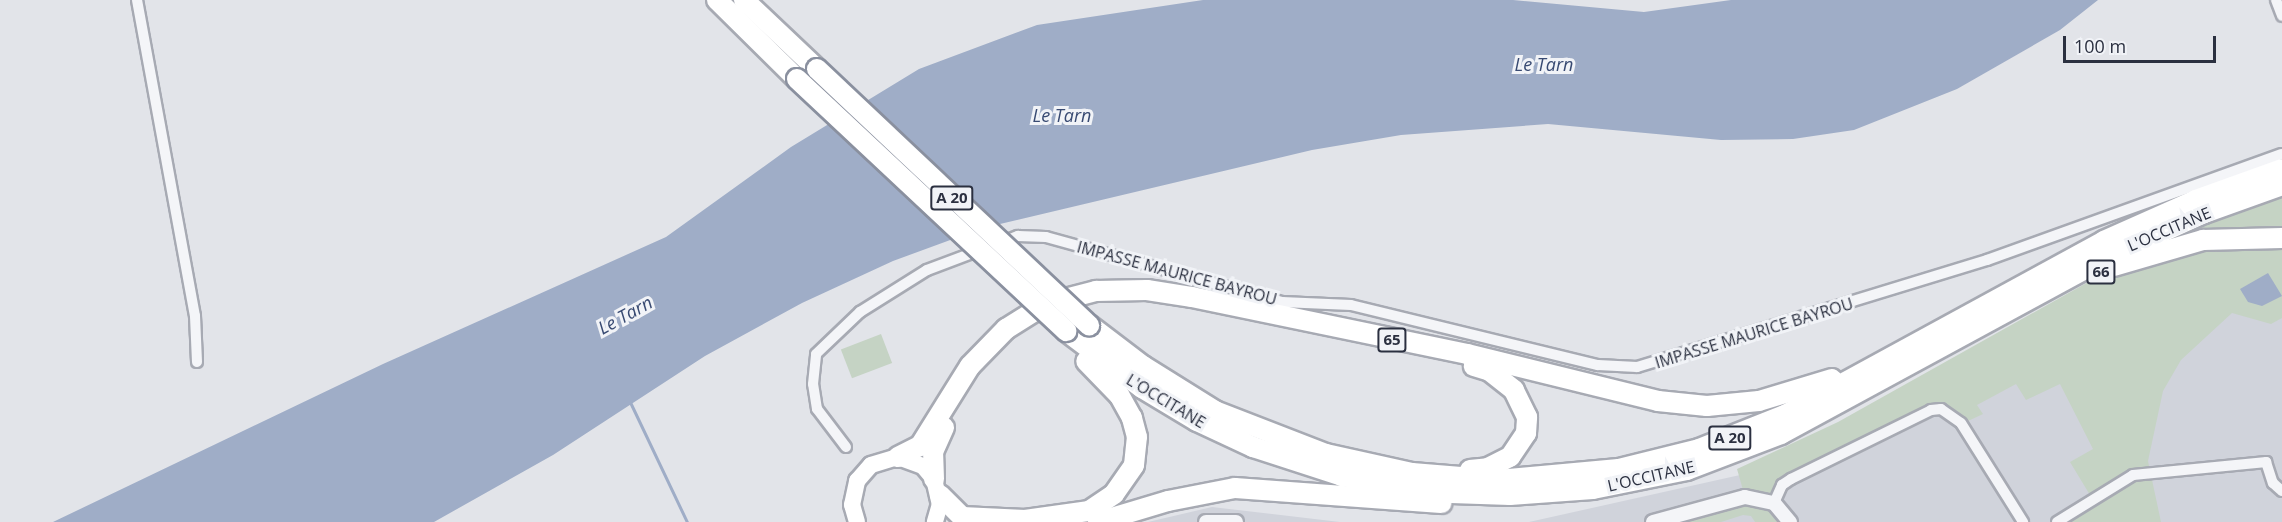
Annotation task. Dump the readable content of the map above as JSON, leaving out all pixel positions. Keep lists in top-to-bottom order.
{
  "streets": {
    "highway": [
      "A 20",
      "L'OCCITANE",
      "66",
      "65"
    ],
    "street": ["IMPASSE MAURICE BAYROU"]
  },
  "crossings": [
    ["A 20", "L'OCCITANE"],
    ["L'OCCITANE", "66"],
    ["L'OCCITANE", "65"]
  ],
  "water": ["Le Tarn"],
  "scale_bar": "100 m"
}
